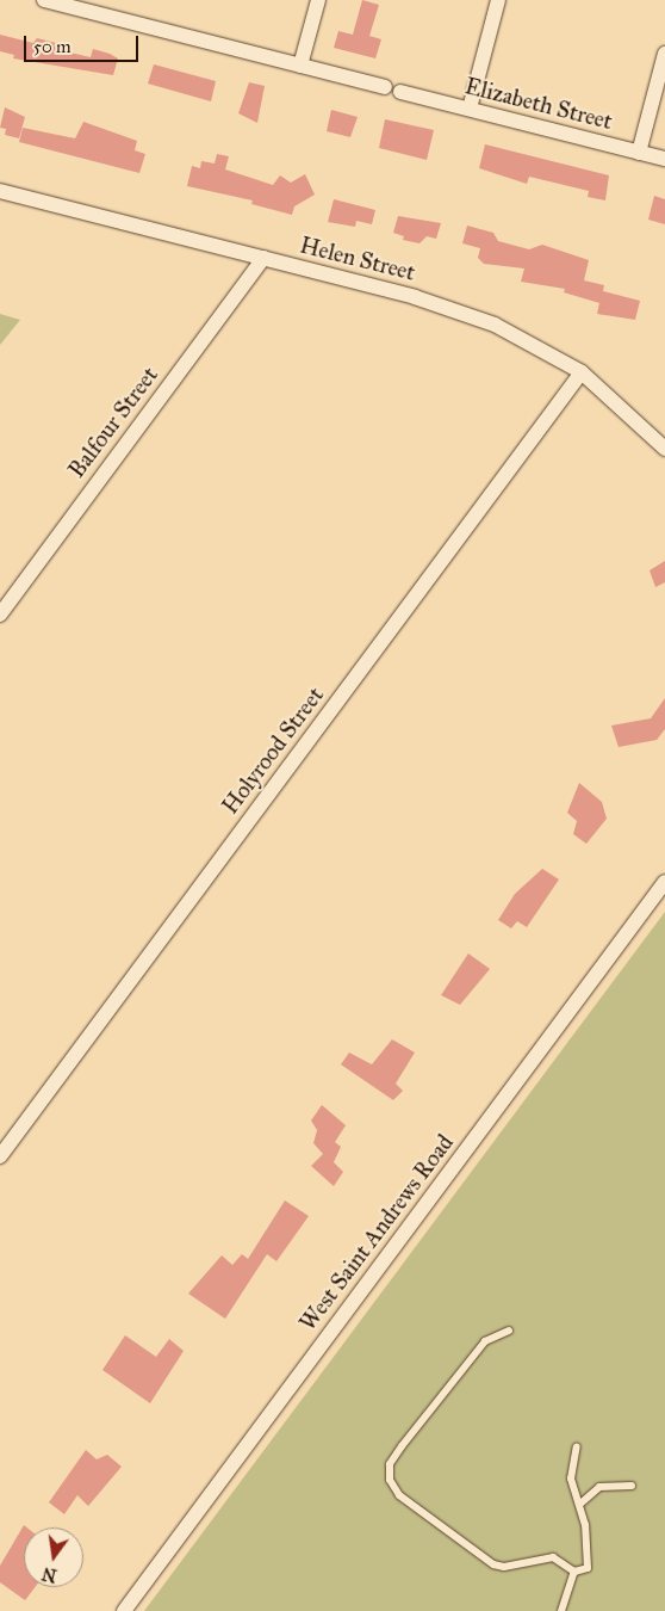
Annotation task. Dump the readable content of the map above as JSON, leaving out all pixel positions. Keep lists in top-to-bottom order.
{
  "streets": {
    "street": [
      "Elizabeth Street",
      "Helen Street",
      "Balfour Street",
      "Holyrood Street",
      "West Saint Andrews Road"
    ]
  },
  "crossings": [
    ["Helen Street", "Balfour Street"],
    ["Helen Street", "Holyrood Street"]
  ],
  "scale_bar": "50 m",
  "north": "bottom"
}
